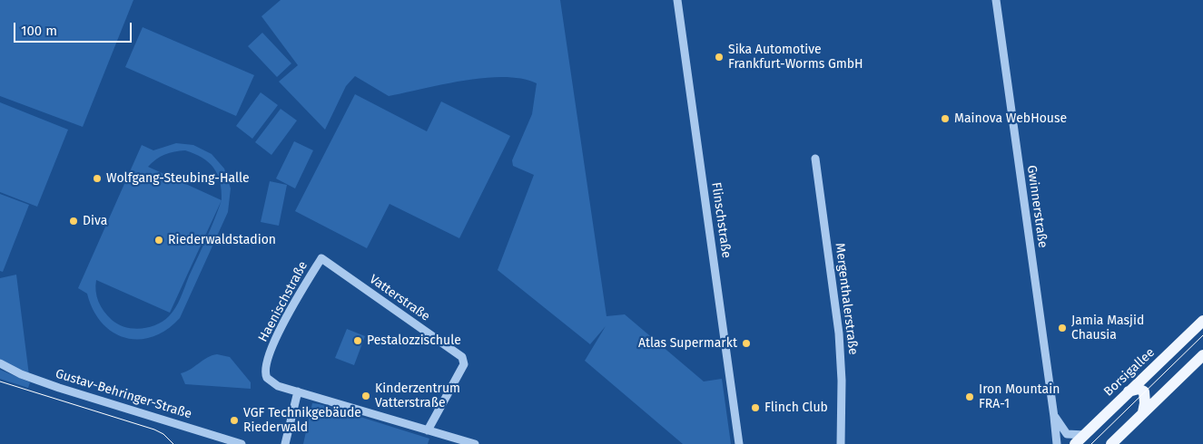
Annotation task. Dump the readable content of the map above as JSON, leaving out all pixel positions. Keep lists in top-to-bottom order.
{
  "streets": {
    "main road": ["Borsigallee"],
    "street": [
      "Gwinnerstraße",
      "Flinschstraße",
      "Vatterstraße",
      "Mergenthalerstraße",
      "Haenischstraße",
      "Gustav-Behringer-Straße"
    ]
  },
  "crossings": [
    ["Vatterstraße", "Haenischstraße"]
  ],
  "places": [
    "Sika Automotive Frankfurt-Worms GmbH",
    "Mainova WebHouse",
    "Wolfgang-Steubing-Halle",
    "Diva",
    "Riederwaldstadion",
    "Jamia Masjid Chausia",
    "Pestalozzischule",
    "Atlas Supermarkt",
    "Kinderzentrum Vatterstraße",
    "Iron Mountain FRA-1",
    "Flinch Club",
    "VGF Technikgebäude Riederwald"
  ],
  "scale_bar": "100 m"
}
